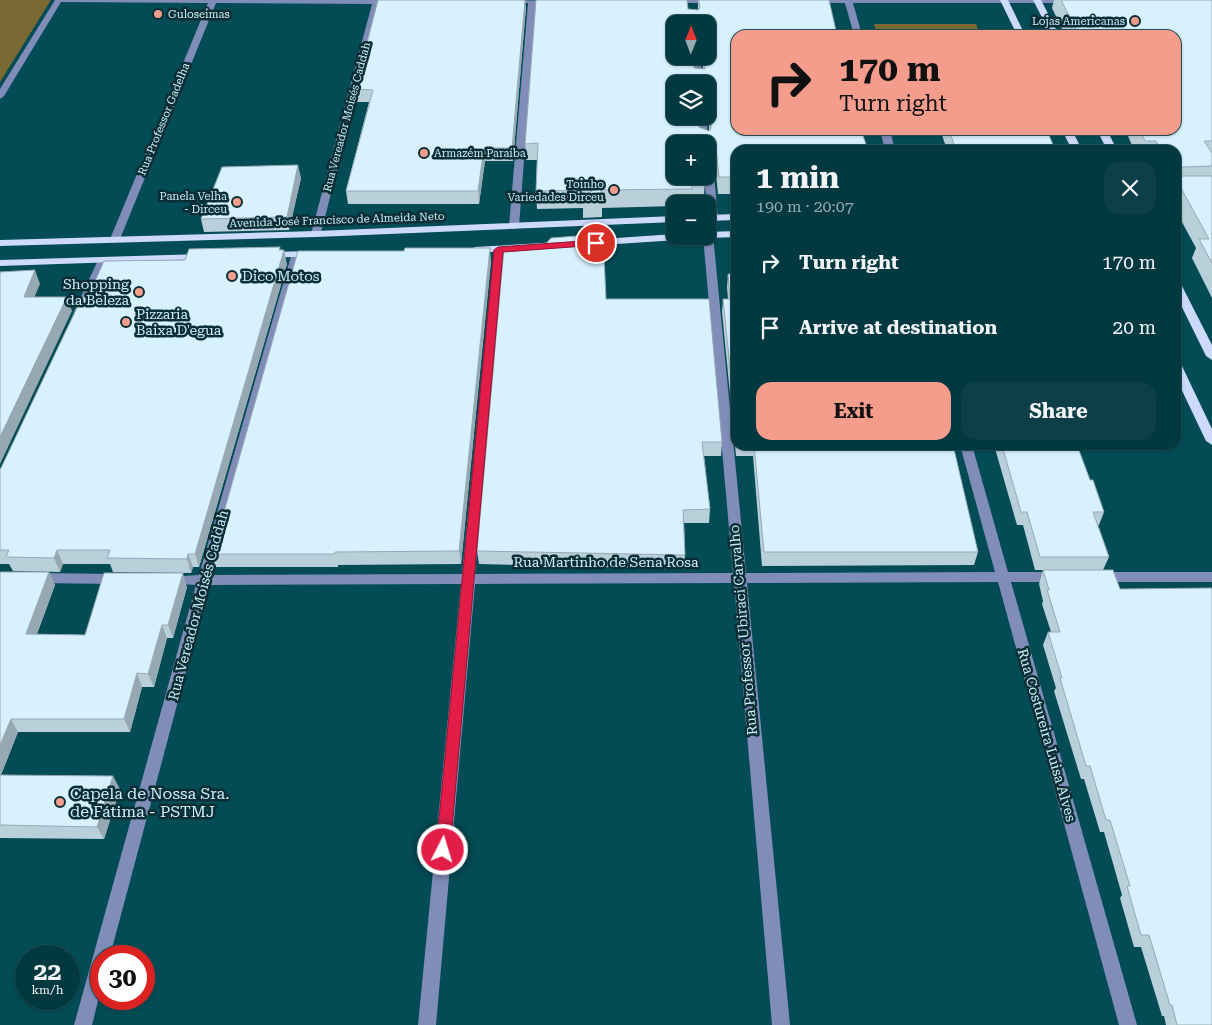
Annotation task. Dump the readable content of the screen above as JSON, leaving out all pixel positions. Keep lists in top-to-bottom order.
{
  "streets": {
    "main road": ["Avenida José Francisco de Almeida Neto"],
    "street": [
      "Rua Vereador Moisés Caddah",
      "Rua Professor Gadelha",
      "Rua Martinho de Sena Rosa",
      "Rua Professor Ubiraci Carvalho",
      "Rua Costureira Luisa Alves"
    ]
  },
  "crossings": [
    ["Rua Vereador Moisés Caddah", "Avenida José Francisco de Almeida Neto"],
    ["Rua Vereador Moisés Caddah", "Rua Martinho de Sena Rosa"],
    ["Rua Professor Gadelha", "Avenida José Francisco de Almeida Neto"],
    ["Rua Martinho de Sena Rosa", "Rua Professor Ubiraci Carvalho"],
    ["Rua Martinho de Sena Rosa", "Rua Costureira Luisa Alves"]
  ],
  "places": [
    "Guloseimas",
    "Lojas Americanas",
    "Armazém Paraíba",
    "Toinho Variedades Dirceu",
    "Panela Velha - Dirceu",
    "Dico Motos",
    "Shopping da Beleza",
    "Pizzaria Baixa D'egua",
    "Capela de Nossa Sra. de Fátima - PSTMJ"
  ],
  "north": "top",
  "page": {
    "map_buttons": ["+", "−"],
    "turn": ["170 m", "Turn right"],
    "heading": ["1 min", "190 m · 20:07"],
    "list": [
      {
        "name": "Turn right",
        "value": "170 m"
      },
      {
        "name": "Arrive at destination",
        "value": "20 m"
      }
    ],
    "buttons": ["Exit", "Share"],
    "speed": "22 km/h",
    "limit": "30"
  }
}
